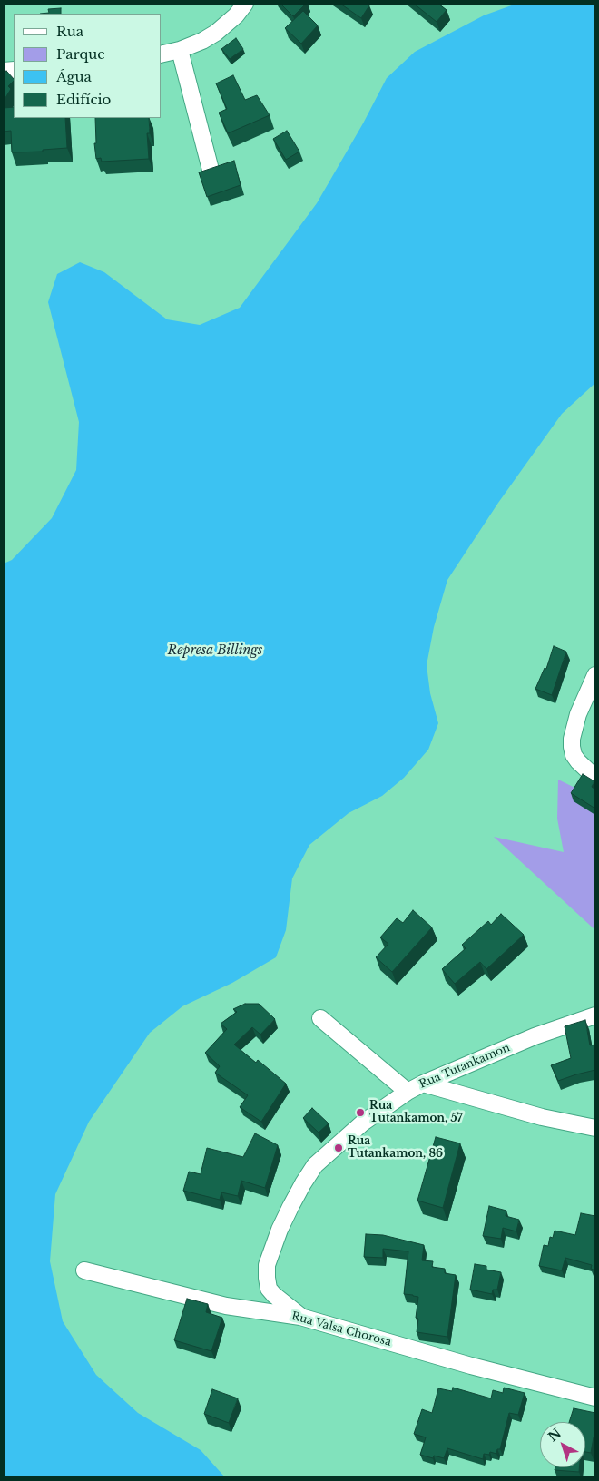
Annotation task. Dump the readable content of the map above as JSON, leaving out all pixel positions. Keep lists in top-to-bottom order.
{
  "streets": {
    "street": ["Rua Tutankamon", "Rua Valsa Chorosa"]
  },
  "crossings": [
    ["Rua Tutankamon", "Rua Valsa Chorosa"]
  ],
  "water": ["Represa Billings"],
  "places": ["Rua Tutankamon, 57", "Rua Tutankamon, 86"],
  "legend": [
    "Rua",
    "Parque",
    "Água",
    "Edifício"
  ],
  "north": "top left"
}
